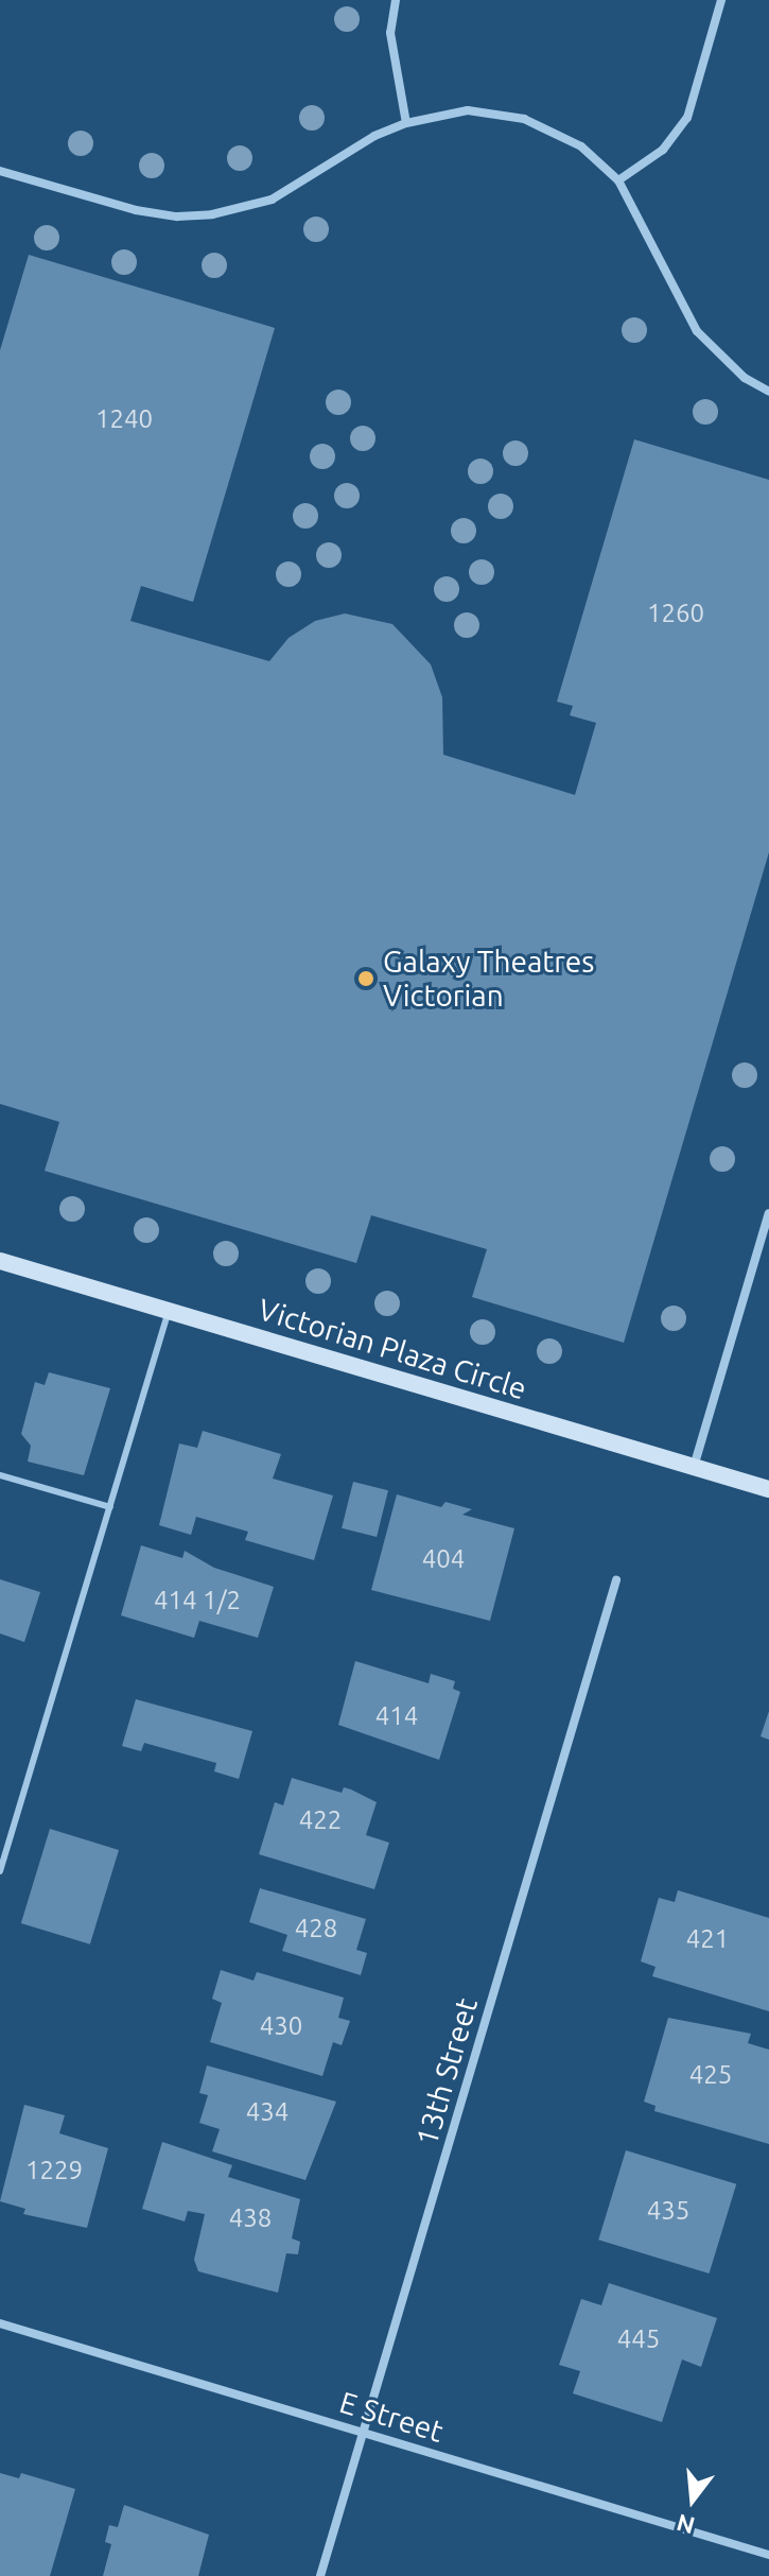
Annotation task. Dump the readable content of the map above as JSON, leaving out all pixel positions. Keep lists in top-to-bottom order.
{
  "streets": {
    "street": ["Victorian Plaza Circle", "13th Street", "E Street"]
  },
  "crossings": [
    ["13th Street", "E Street"]
  ],
  "places": ["Galaxy Theatres Victorian"],
  "house_numbers": [
    "1240",
    "1260",
    "404",
    "414 1/2",
    "414",
    "422",
    "428",
    "421",
    "430",
    "425",
    "434",
    "1229",
    "435",
    "438",
    "445"
  ],
  "north": "bottom"
}
